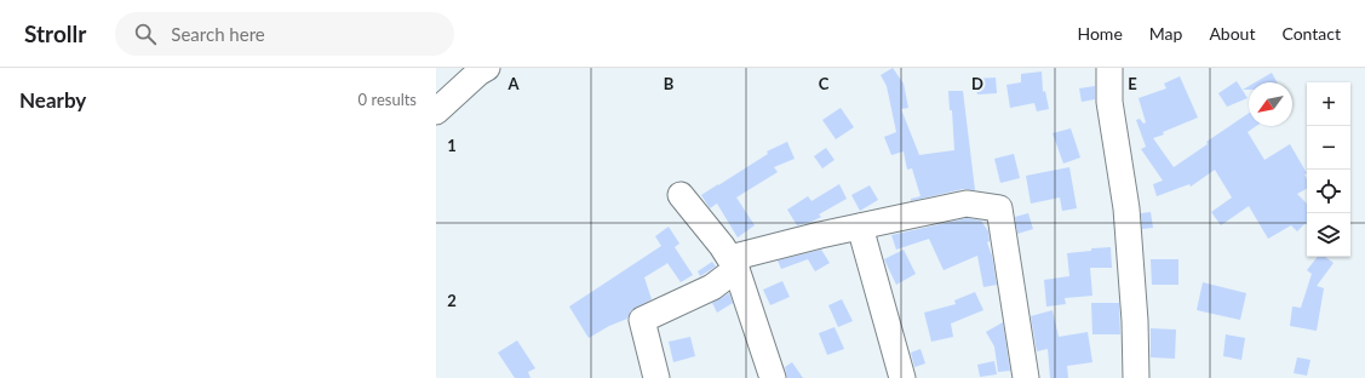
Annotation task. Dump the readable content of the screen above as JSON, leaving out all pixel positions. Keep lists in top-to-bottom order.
{
  "north": "bottom left",
  "page": {
    "header": "Strollr",
    "search": "Search here",
    "nav": [
      "Home",
      "Map",
      "About",
      "Contact"
    ],
    "heading": ["Nearby", "0 results"],
    "map_buttons": ["+", "−"]
  },
  "grid": {
    "columns": [
      "A",
      "B",
      "C",
      "D",
      "E"
    ],
    "rows": ["1", "2"]
  }
}
